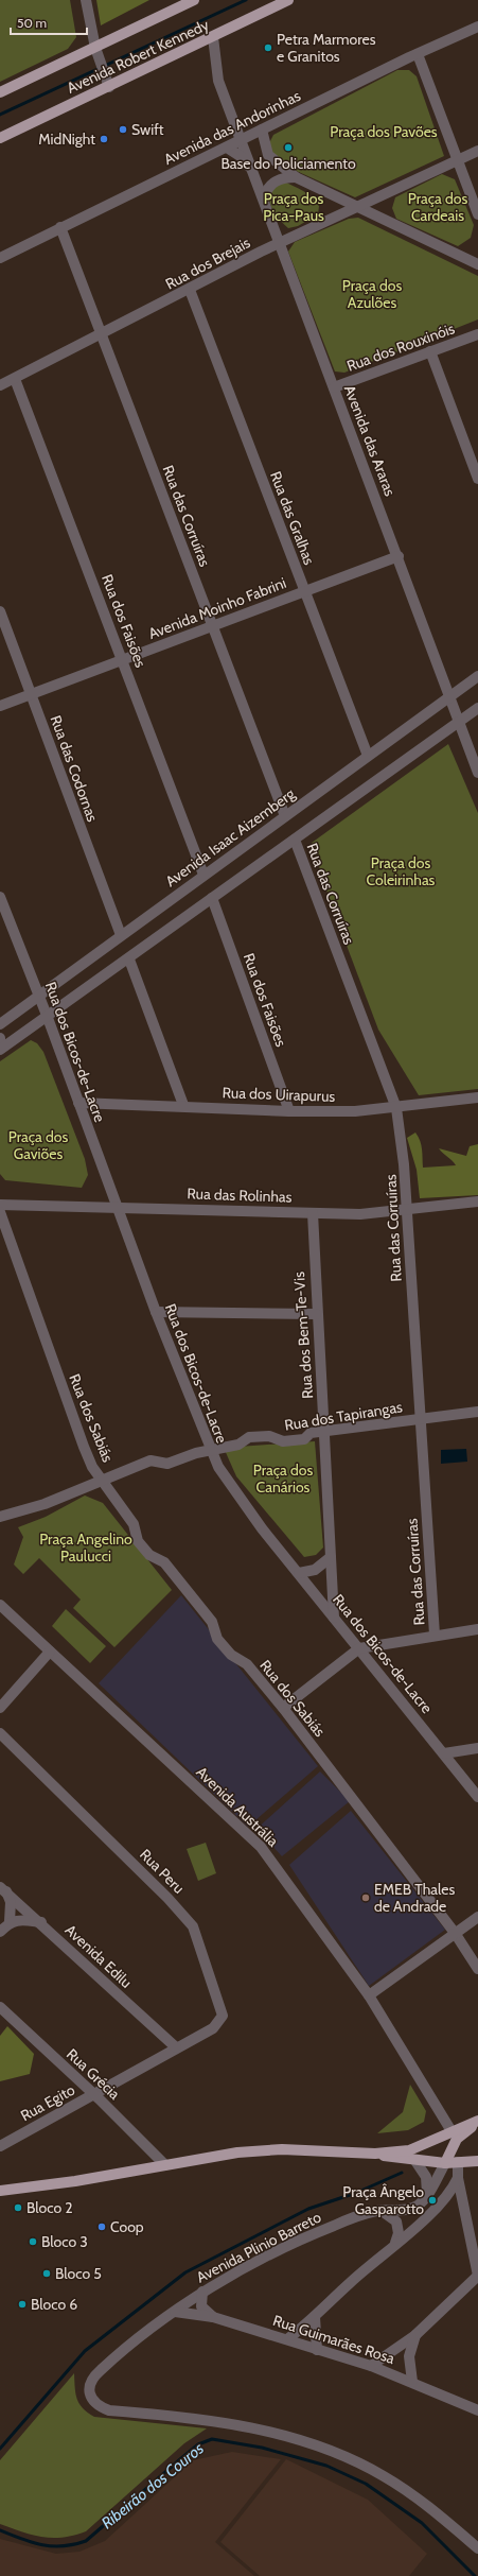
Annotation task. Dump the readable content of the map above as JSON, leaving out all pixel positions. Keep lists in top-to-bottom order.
{
  "streets": {
    "main road": ["Avenida Robert Kennedy"],
    "street": [
      "Avenida das Andorinhas",
      "Rua dos Brejais",
      "Rua dos Rouxinóis",
      "Avenida das Araras",
      "Rua das Corruíras",
      "Rua das Gralhas",
      "Avenida Moinho Fabrini",
      "Rua dos Faisões",
      "Rua das Codornas",
      "Avenida Isaac Aizemberg",
      "Rua dos Bicos-de-Lacre",
      "Rua dos Uirapurus",
      "Rua das Rolinhas",
      "Rua dos Bem-Te-Vis",
      "Rua dos Tapirangas",
      "Rua dos Sabiás",
      "Avenida Austrália",
      "Rua Peru",
      "Avenida Edilu",
      "Rua Grécia",
      "Rua Egito",
      "Avenida Plinio Barreto",
      "Rua Guimarães Rosa"
    ]
  },
  "crossings": [
    ["Avenida Robert Kennedy", "Avenida das Araras"],
    ["Avenida das Andorinhas", "Avenida das Araras"],
    ["Avenida das Andorinhas", "Rua das Corruíras"],
    ["Rua dos Brejais", "Avenida das Araras"],
    ["Rua dos Brejais", "Rua das Corruíras"],
    ["Rua dos Brejais", "Rua das Gralhas"],
    ["Rua dos Brejais", "Rua dos Faisões"],
    ["Rua dos Rouxinóis", "Avenida das Araras"],
    ["Avenida das Araras", "Avenida Moinho Fabrini"],
    ["Avenida das Araras", "Avenida Isaac Aizemberg"],
    ["Rua das Corruíras", "Avenida Moinho Fabrini"],
    ["Rua das Corruíras", "Avenida Isaac Aizemberg"],
    ["Rua das Corruíras", "Rua dos Uirapurus"],
    ["Rua das Corruíras", "Rua das Rolinhas"],
    ["Rua das Corruíras", "Rua dos Tapirangas"],
    ["Rua das Gralhas", "Avenida Moinho Fabrini"],
    ["Rua das Gralhas", "Avenida Isaac Aizemberg"],
    ["Avenida Moinho Fabrini", "Rua dos Faisões"],
    ["Avenida Moinho Fabrini", "Rua das Codornas"],
    ["Rua dos Faisões", "Avenida Isaac Aizemberg"],
    ["Rua dos Faisões", "Rua dos Uirapurus"],
    ["Rua das Codornas", "Avenida Isaac Aizemberg"],
    ["Avenida Isaac Aizemberg", "Rua dos Bicos-de-Lacre"],
    ["Rua dos Bicos-de-Lacre", "Rua dos Uirapurus"],
    ["Rua dos Bicos-de-Lacre", "Rua das Rolinhas"],
    ["Rua dos Bicos-de-Lacre", "Rua dos Bem-Te-Vis"],
    ["Rua dos Bicos-de-Lacre", "Rua dos Tapirangas"],
    ["Rua das Rolinhas", "Rua dos Bem-Te-Vis"],
    ["Rua dos Bem-Te-Vis", "Rua dos Tapirangas"],
    ["Rua dos Tapirangas", "Rua dos Sabiás"],
    ["Rua Peru", "Avenida Edilu"],
    ["Rua Peru", "Rua Egito"],
    ["Avenida Edilu", "Rua Egito"],
    ["Rua Grécia", "Rua Egito"],
    ["Avenida Plinio Barreto", "Rua Guimarães Rosa"]
  ],
  "water": ["Ribeirão dos Couros"],
  "parks": [
    "Praça dos Pavões",
    "Praça dos Pica-Paus",
    "Praça dos Cardeais",
    "Praça dos Azulões",
    "Praça dos Coleirinhas",
    "Praça dos Gaviões",
    "Praça dos Canários",
    "Praça Angelino Paulucci"
  ],
  "places": [
    "Petra Marmores e Granitos",
    "Swift",
    "MidNight",
    "Base do Policiamento",
    "EMEB Thales de Andrade",
    "Praça Ângelo Gasparotto",
    "Bloco 2",
    "Coop",
    "Bloco 3",
    "Bloco 5",
    "Bloco 6"
  ],
  "scale_bar": "50 m"
}
